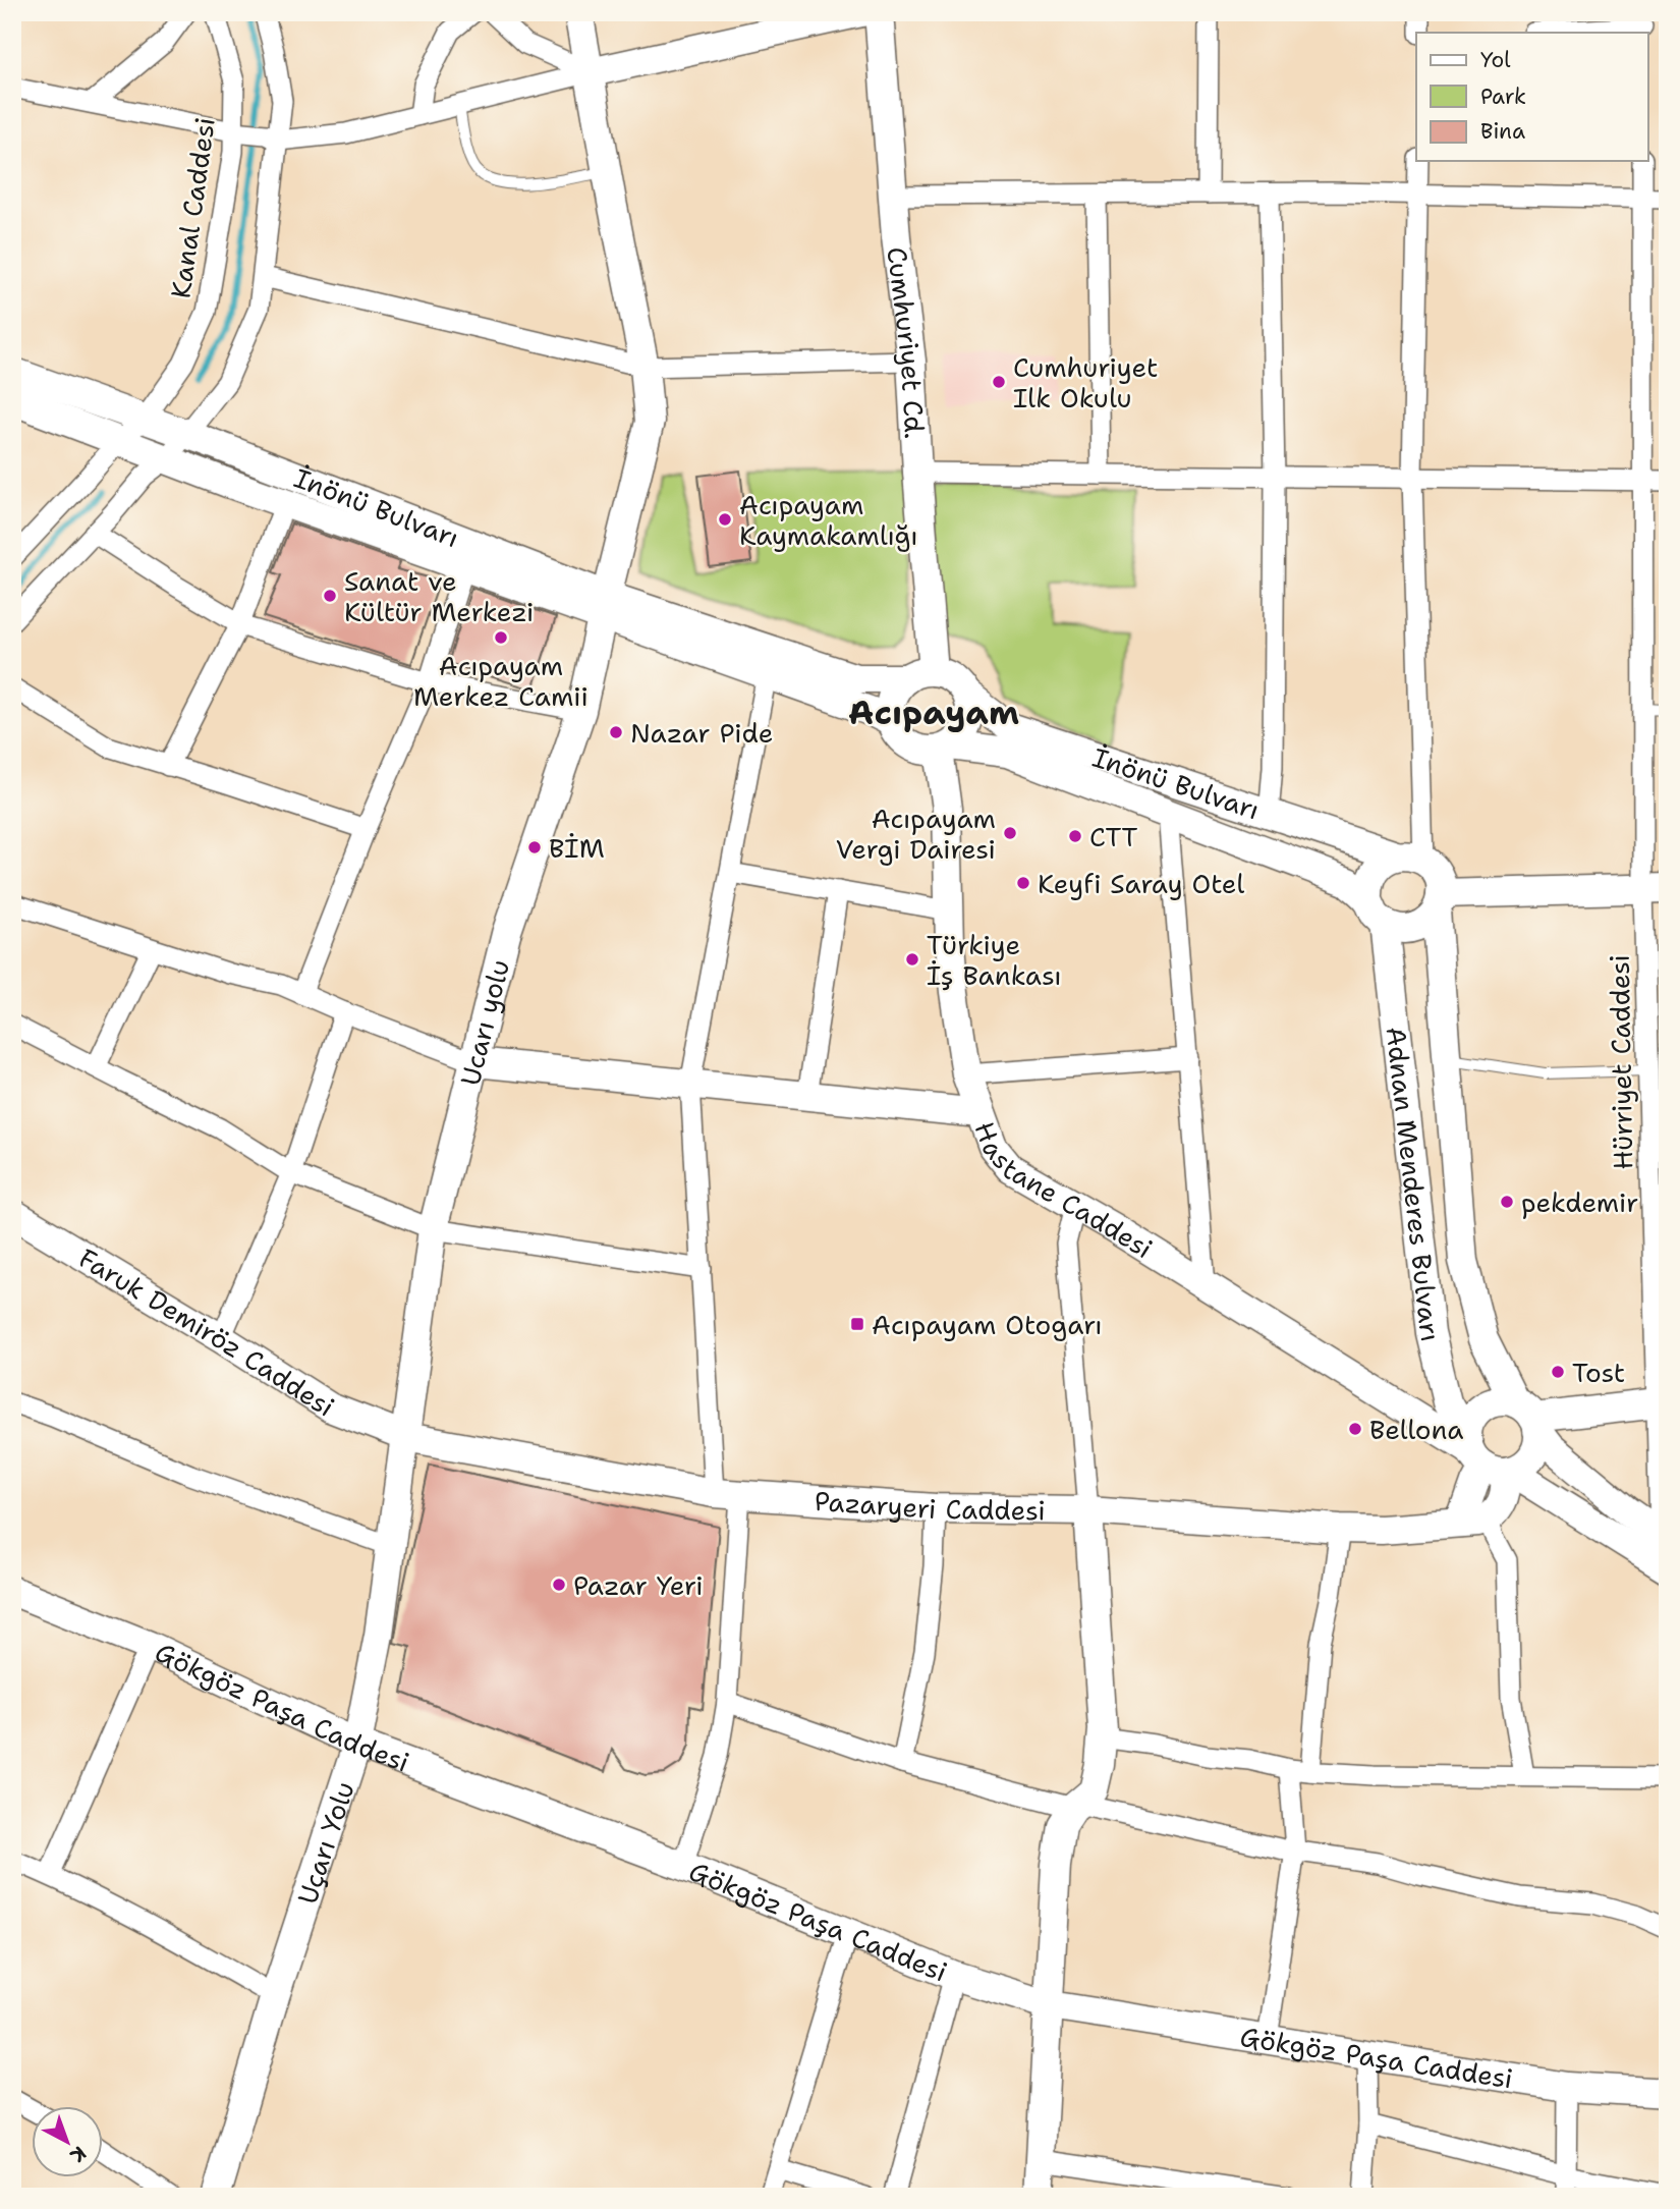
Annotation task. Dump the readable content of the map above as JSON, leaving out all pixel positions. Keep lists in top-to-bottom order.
{
  "streets": {
    "street": [
      "Kanal Caddesi",
      "Cumhuriyet Cd.",
      "İnönü Bulvarı",
      "Ucarı yolu",
      "Hürriyet Caddesi",
      "Hastane Caddesi",
      "Adnan Menderes Bulvarı",
      "Faruk Demiröz Caddesi",
      "Pazaryeri Caddesi",
      "Gökgöz Paşa Caddesi",
      "Uçarı Yolu"
    ]
  },
  "crossings": [
    ["Kanal Caddesi", "İnönü Bulvarı"],
    ["Cumhuriyet Cd.", "İnönü Bulvarı"],
    ["Cumhuriyet Cd.", "Hastane Caddesi"],
    ["İnönü Bulvarı", "Ucarı yolu"],
    ["İnönü Bulvarı", "Hastane Caddesi"],
    ["İnönü Bulvarı", "Adnan Menderes Bulvarı"],
    ["Ucarı yolu", "Faruk Demiröz Caddesi"],
    ["Ucarı yolu", "Pazaryeri Caddesi"],
    ["Ucarı yolu", "Uçarı Yolu"],
    ["Hürriyet Caddesi", "Adnan Menderes Bulvarı"],
    ["Hastane Caddesi", "Adnan Menderes Bulvarı"],
    ["Faruk Demiröz Caddesi", "Pazaryeri Caddesi"],
    ["Faruk Demiröz Caddesi", "Uçarı Yolu"],
    ["Pazaryeri Caddesi", "Uçarı Yolu"],
    ["Gökgöz Paşa Caddesi", "Uçarı Yolu"]
  ],
  "districts": ["Acıpayam"],
  "places": {
    "other": [
      "Cumhuriyet Ilk Okulu",
      "Acıpayam Kaymakamlığı",
      "Sanat ve Kültür Merkezi",
      "Acıpayam Merkez Camii",
      "Nazar Pide",
      "Acıpayam Vergi Dairesi",
      "CTT",
      "BİM",
      "Keyfi Saray Otel",
      "Türkiye İş Bankası",
      "pekdemir",
      "Tost",
      "Bellona",
      "Pazar Yeri"
    ],
    "transit": ["Acıpayam Otogarı"]
  },
  "legend": ["Yol", "Park", "Bina"],
  "north": "bottom right"
}
